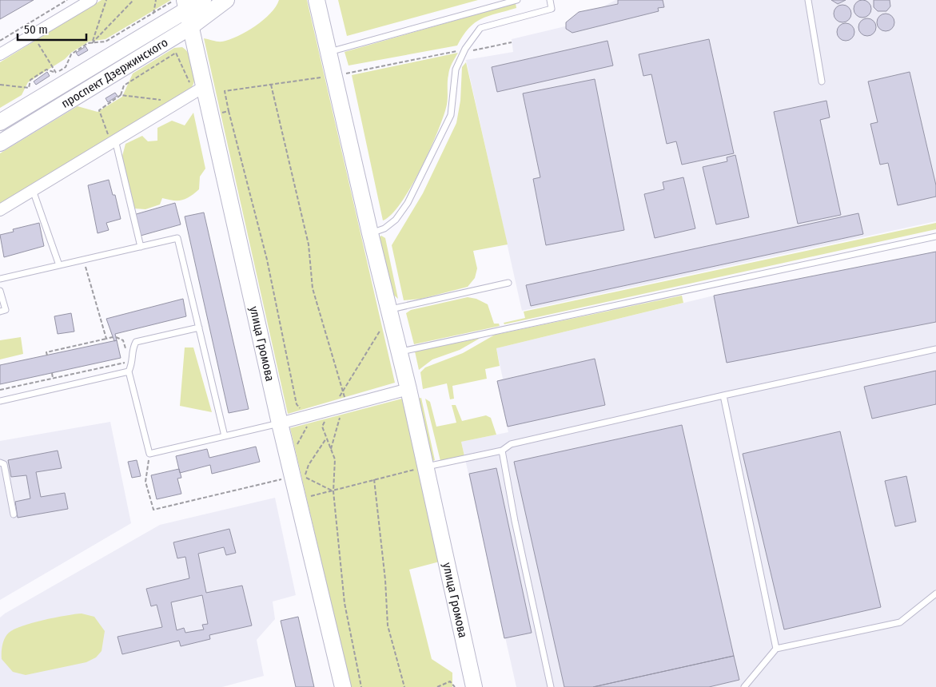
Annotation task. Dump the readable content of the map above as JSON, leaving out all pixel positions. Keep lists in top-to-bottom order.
{
  "streets": {
    "street": ["проспект Дзержинского", "улица Громова"]
  },
  "crossings": [
    ["проспект Дзержинского", "улица Громова"]
  ],
  "scale_bar": "50 m"
}
